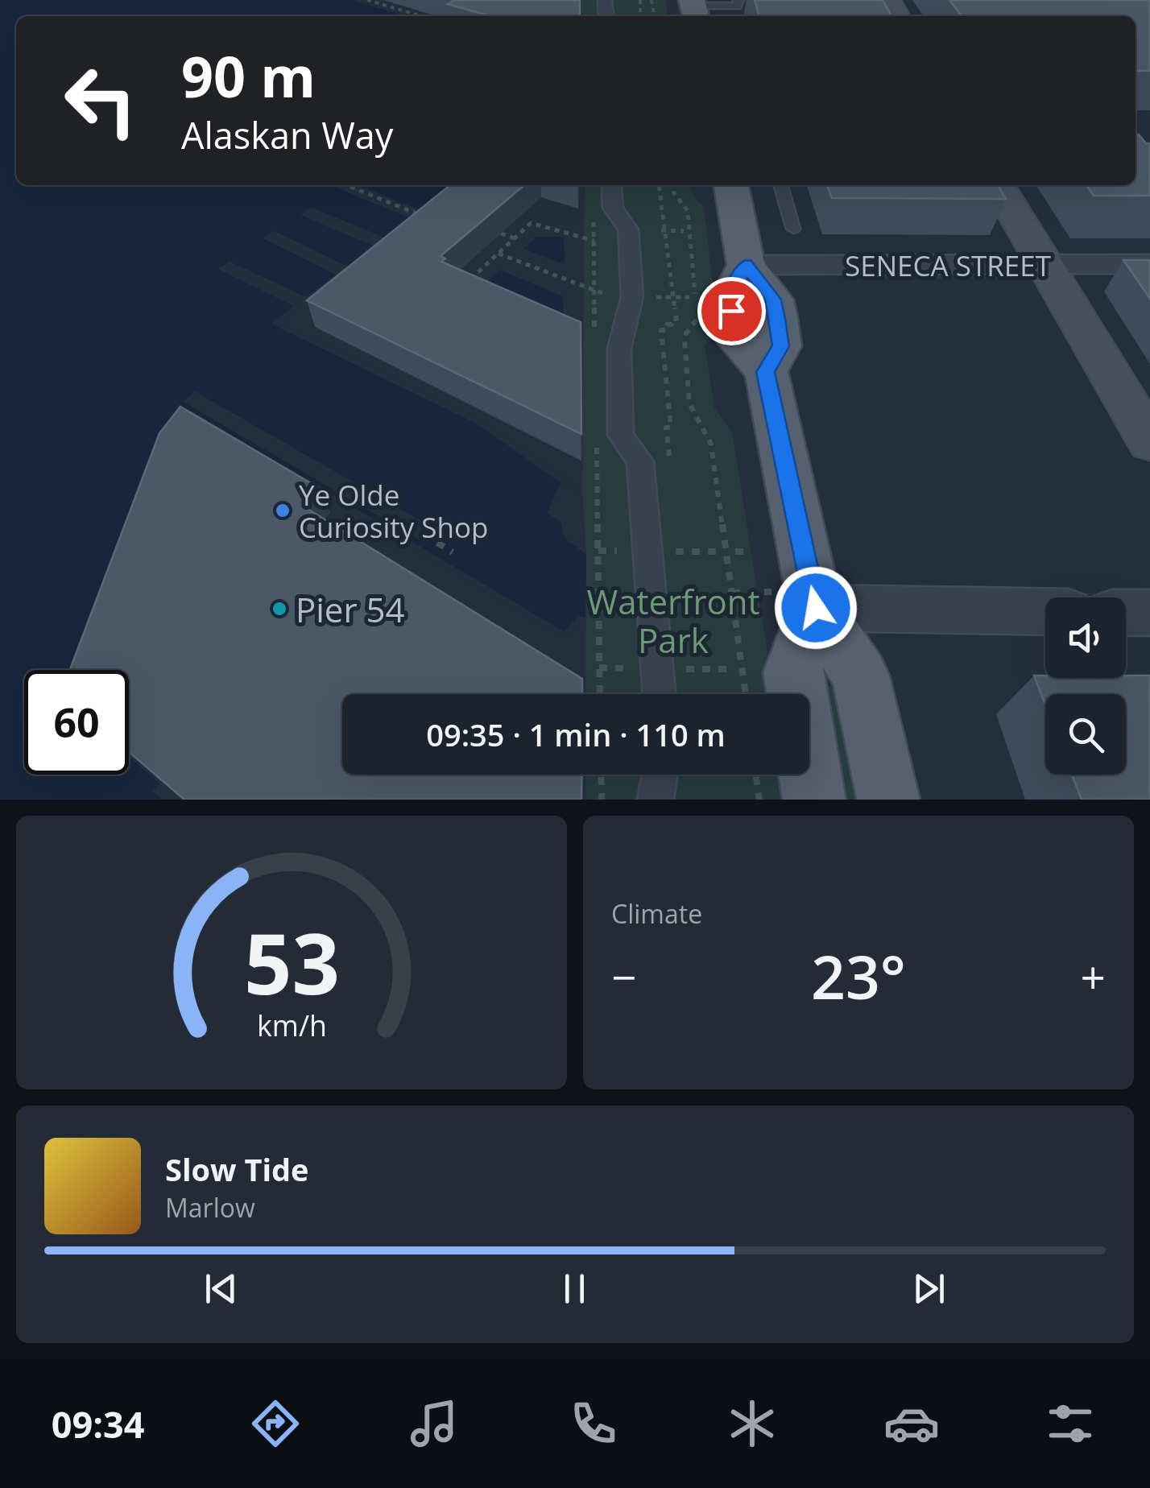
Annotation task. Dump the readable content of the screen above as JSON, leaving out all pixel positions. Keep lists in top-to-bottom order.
{
  "streets": {
    "street": ["SENECA STREET"]
  },
  "parks": ["Waterfront Park"],
  "places": ["Ye Olde Curiosity Shop", "Pier 54"],
  "page": {
    "turn": ["90 m", "Alaskan Way"],
    "limit": "60",
    "trip": "09:35 · 1 min · 110 m",
    "tile": "Climate",
    "heat": ["−", "23°", "+"],
    "song": ["Slow Tide", "Marlow"],
    "tabs": "09:34",
    "gauge": ["53", "km/h"]
  }
}
